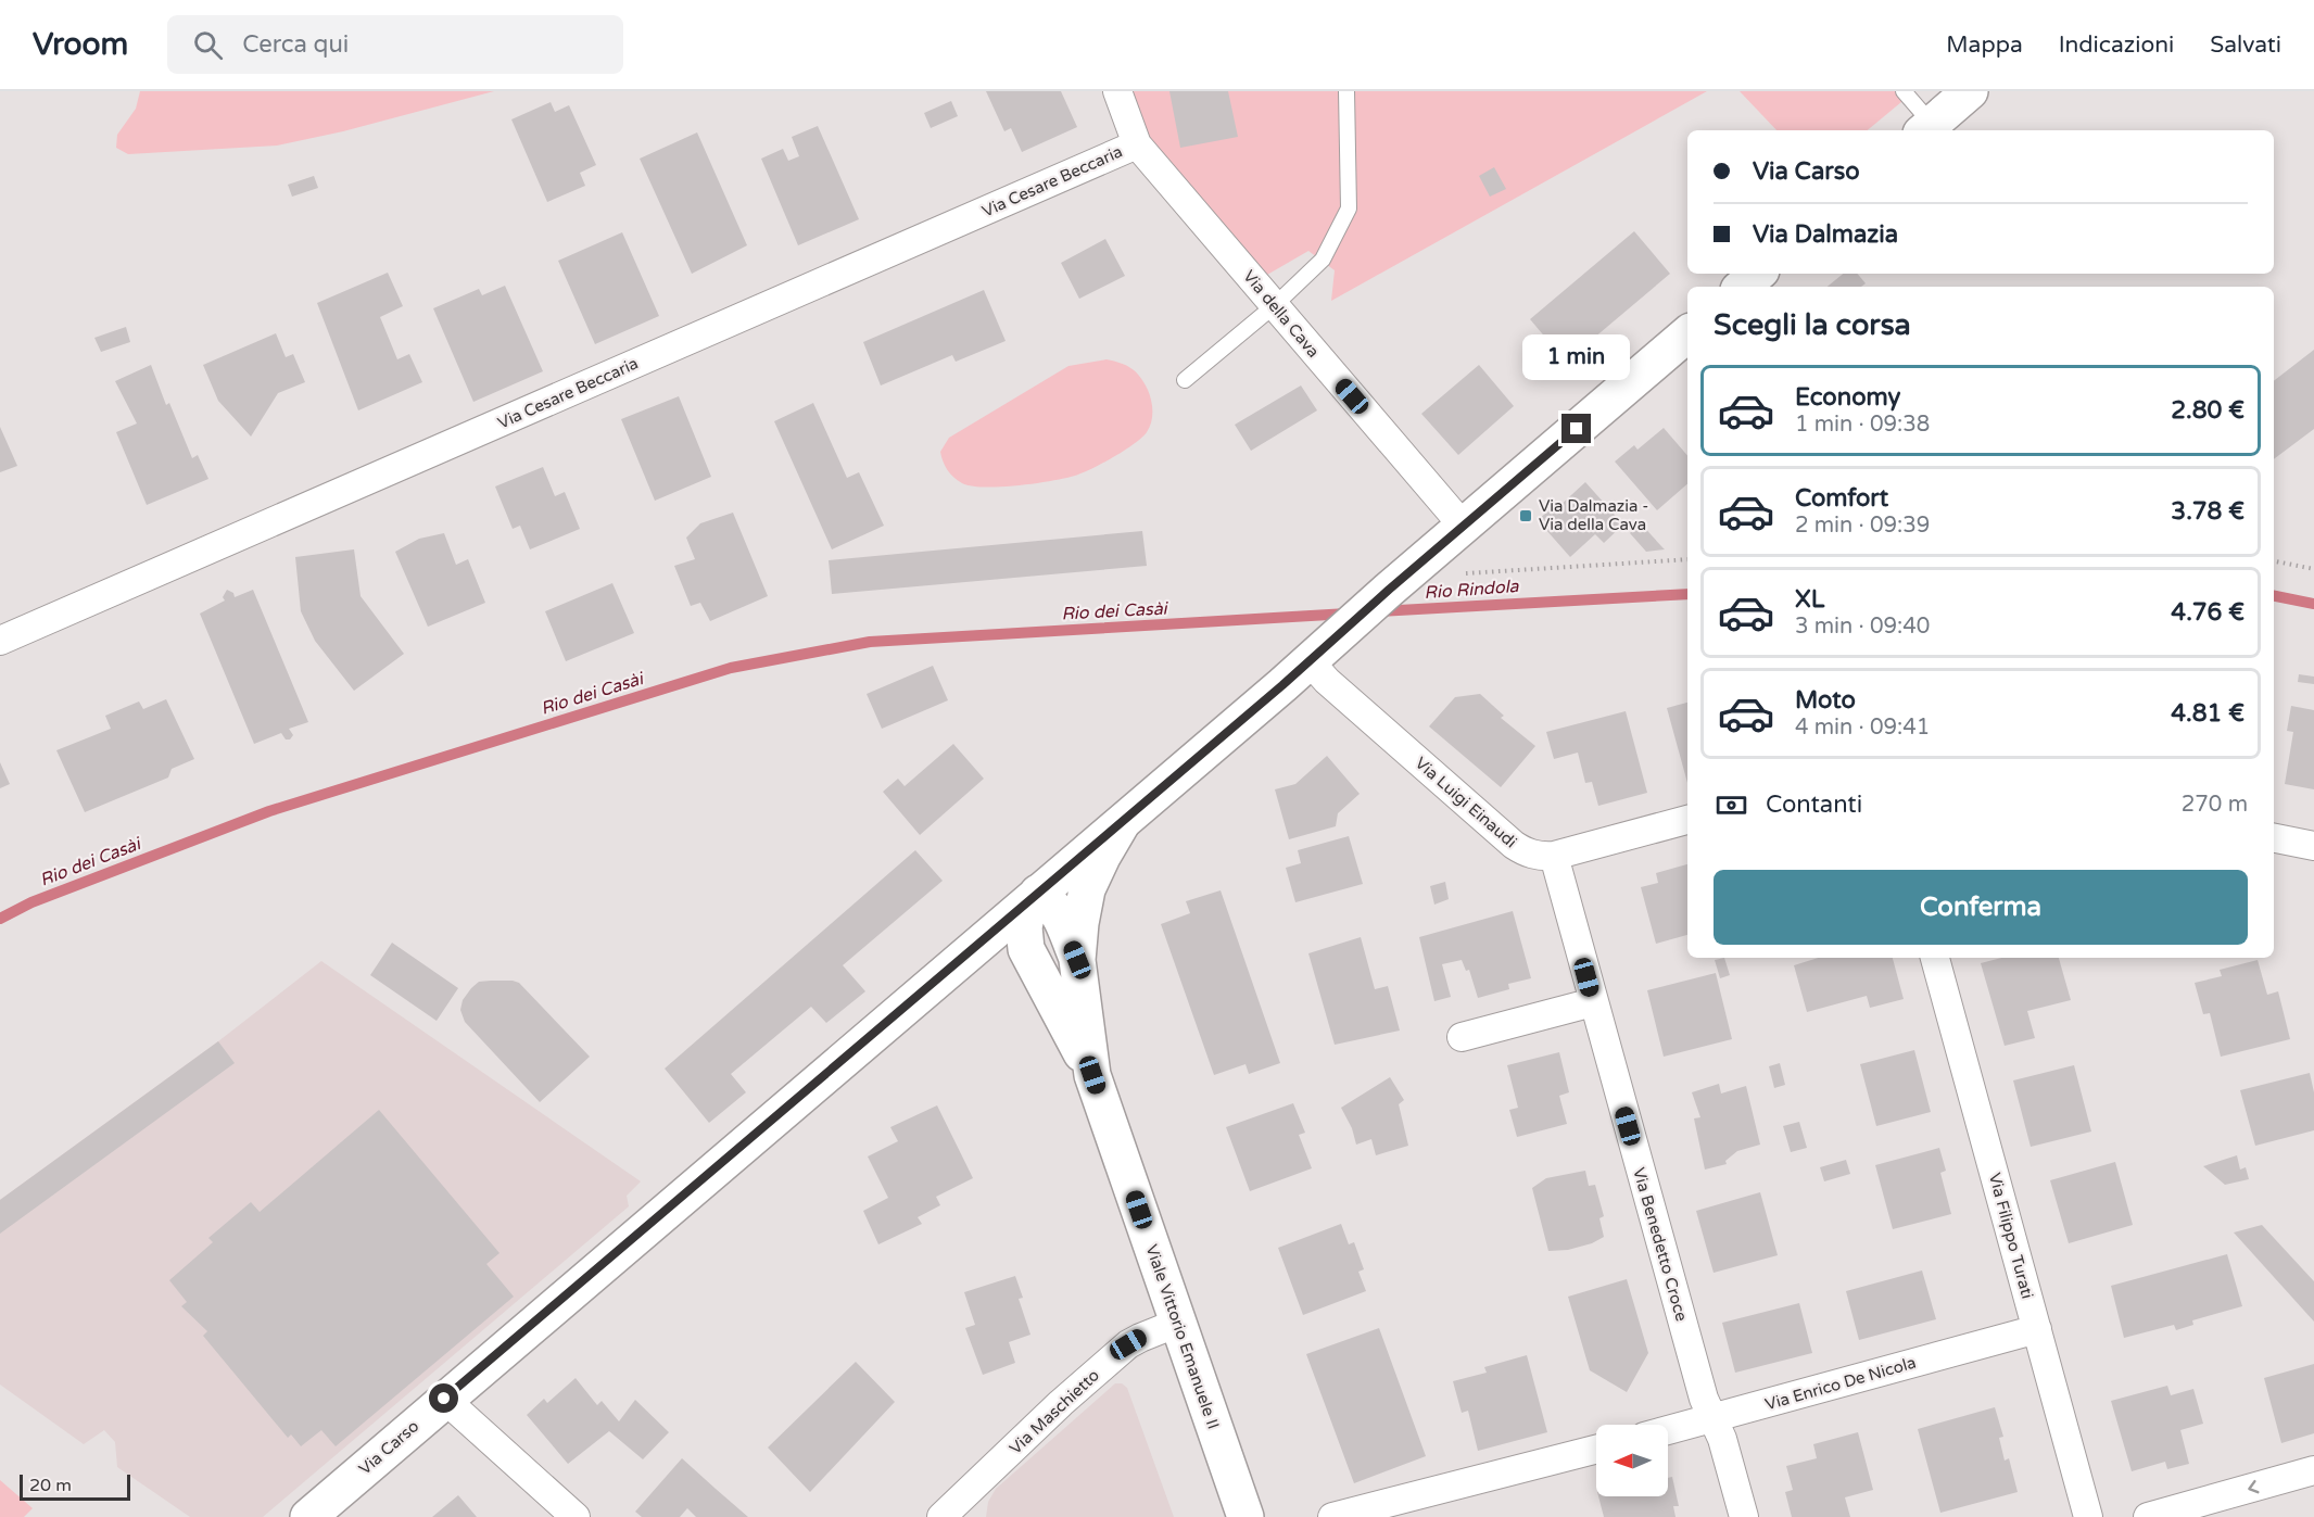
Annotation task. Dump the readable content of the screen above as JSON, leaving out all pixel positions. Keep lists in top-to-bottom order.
{
  "streets": {
    "main road": ["Viale Vittorio Emanuele II", "Via Carso"],
    "street": [
      "Via Cesare Beccaria",
      "Via della Cava",
      "Via Luigi Einaudi",
      "Via Filippo Turati",
      "Via Benedetto Croce",
      "Via Enrico De Nicola",
      "Via Maschietto"
    ]
  },
  "crossings": [
    ["Via Cesare Beccaria", "Via della Cava"],
    ["Via della Cava", "Via Carso"],
    ["Via Luigi Einaudi", "Via Benedetto Croce"],
    ["Via Luigi Einaudi", "Via Carso"],
    ["Via Filippo Turati", "Via Enrico De Nicola"],
    ["Via Benedetto Croce", "Via Enrico De Nicola"],
    ["Viale Vittorio Emanuele II", "Via Maschietto"],
    ["Viale Vittorio Emanuele II", "Via Carso"]
  ],
  "water": ["Rio Rindola", "Rio dei Casài"],
  "places": {
    "transit": ["Via Dalmazia - Via della Cava"]
  },
  "scale_bar": "20 m",
  "north": "left",
  "page": {
    "header": "Vroom",
    "search": "Cerca qui",
    "nav": ["Mappa", "Indicazioni", "Salvati"],
    "banner": ["Via Carso", "Via Dalmazia"],
    "heading": "Scegli la corsa",
    "bubble": "1 min",
    "list": [
      {
        "name": "Economy",
        "note": "1 min · 09:38",
        "value": "2.80 €"
      },
      {
        "name": "Comfort",
        "note": "2 min · 09:39",
        "value": "3.78 €"
      },
      {
        "name": "XL",
        "note": "3 min · 09:40",
        "value": "4.76 €"
      },
      {
        "name": "Moto",
        "note": "4 min · 09:41",
        "value": "4.81 €"
      }
    ],
    "pay": ["Contanti", "270 m"],
    "buttons": "Conferma",
    "scale": "20 m"
  }
}
